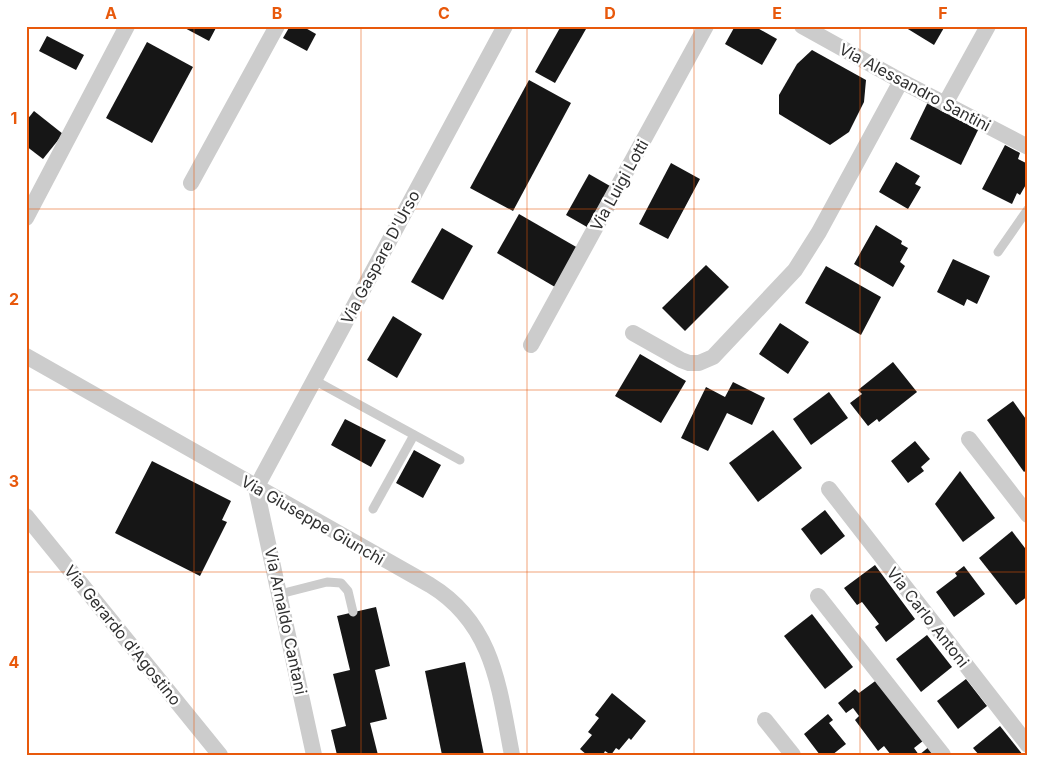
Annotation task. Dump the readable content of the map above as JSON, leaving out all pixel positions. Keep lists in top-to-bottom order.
{
  "streets": {
    "street": [
      "Via Alessandro Santini",
      "Via Luigi Lotti",
      "Via Gaspare D'Urso",
      "Via Giuseppe Giunchi",
      "Via Carlo Antoni",
      "Via Arnaldo Cantani",
      "Via Gerardo d'Agostino"
    ]
  },
  "crossings": [
    ["Via Gaspare D'Urso", "Via Giuseppe Giunchi"],
    ["Via Gaspare D'Urso", "Via Arnaldo Cantani"],
    ["Via Giuseppe Giunchi", "Via Arnaldo Cantani"]
  ],
  "grid": {
    "columns": [
      "A",
      "B",
      "C",
      "D",
      "E",
      "F"
    ],
    "rows": [
      "1",
      "2",
      "3",
      "4"
    ]
  }
}
